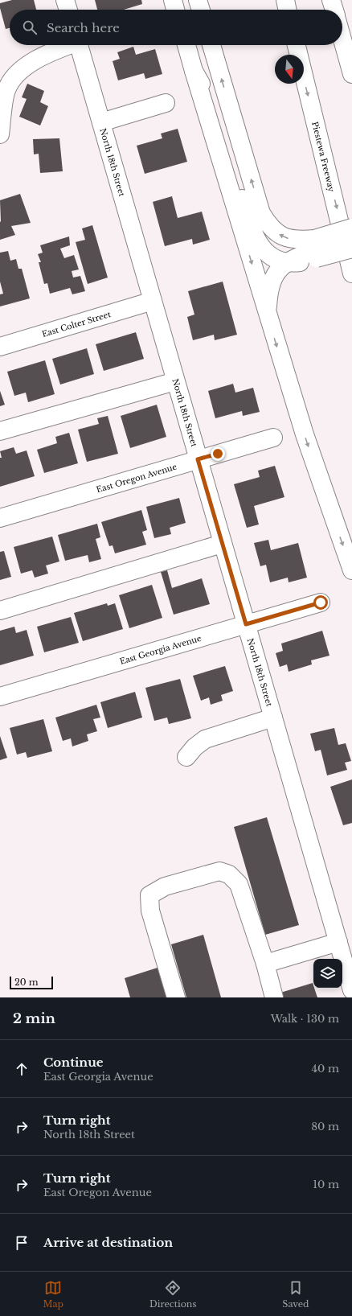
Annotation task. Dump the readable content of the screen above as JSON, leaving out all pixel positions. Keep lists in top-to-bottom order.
{
  "streets": {
    "main road": [
      "Piestewa Freeway",
      "North 18th Street",
      "East Colter Street",
      "East Oregon Avenue",
      "East Georgia Avenue"
    ]
  },
  "crossings": [
    ["North 18th Street", "East Colter Street"],
    ["North 18th Street", "East Oregon Avenue"],
    ["North 18th Street", "East Georgia Avenue"]
  ],
  "scale_bar": "20 m",
  "north": "bottom",
  "page": {
    "search": "Search here",
    "scale": "20 m",
    "heading": ["2 min", "Walk · 130 m"],
    "list": [
      ["Continue", "East Georgia Avenue", "40 m"],
      ["Turn right", "North 18th Street", "80 m"],
      ["Turn right", "East Oregon Avenue", "10 m"],
      "Arrive at destination"
    ],
    "nav": ["Map", "Directions", "Saved"]
  }
}
